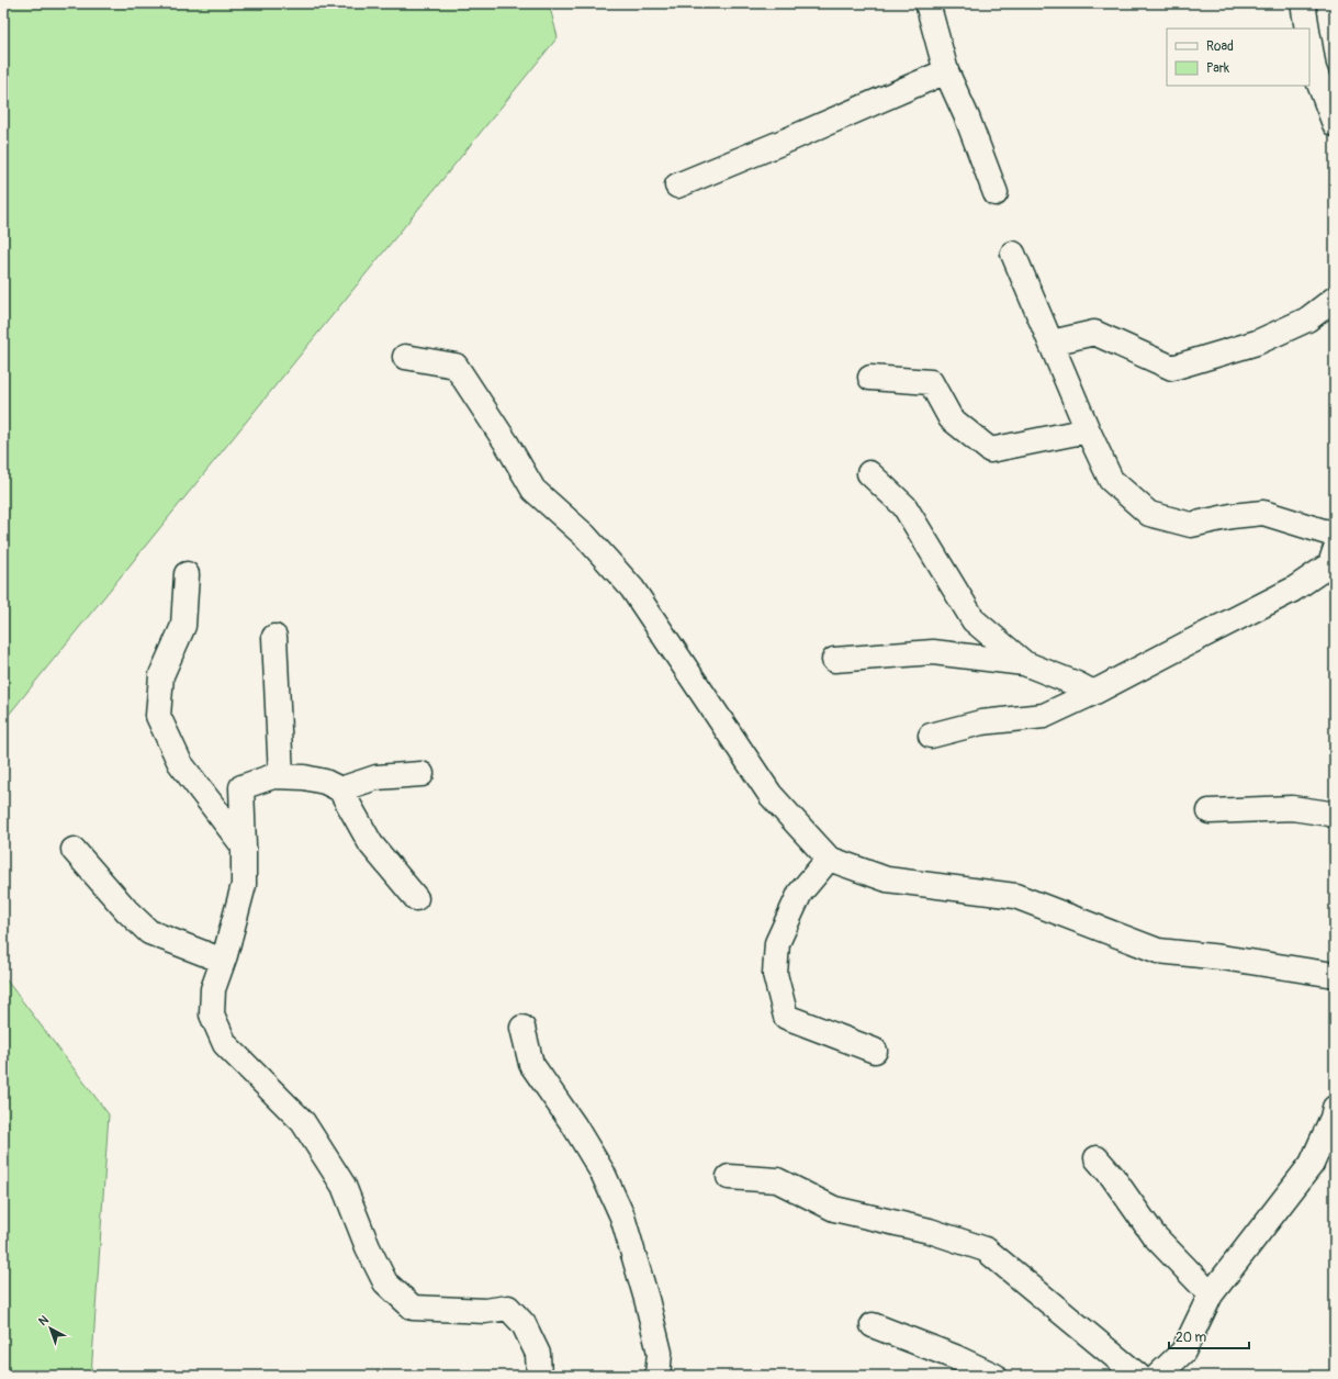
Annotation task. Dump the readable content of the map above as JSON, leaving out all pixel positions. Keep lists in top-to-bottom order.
{
  "legend": ["Road", "Park"],
  "scale_bar": "20 m",
  "north": "top left"
}
